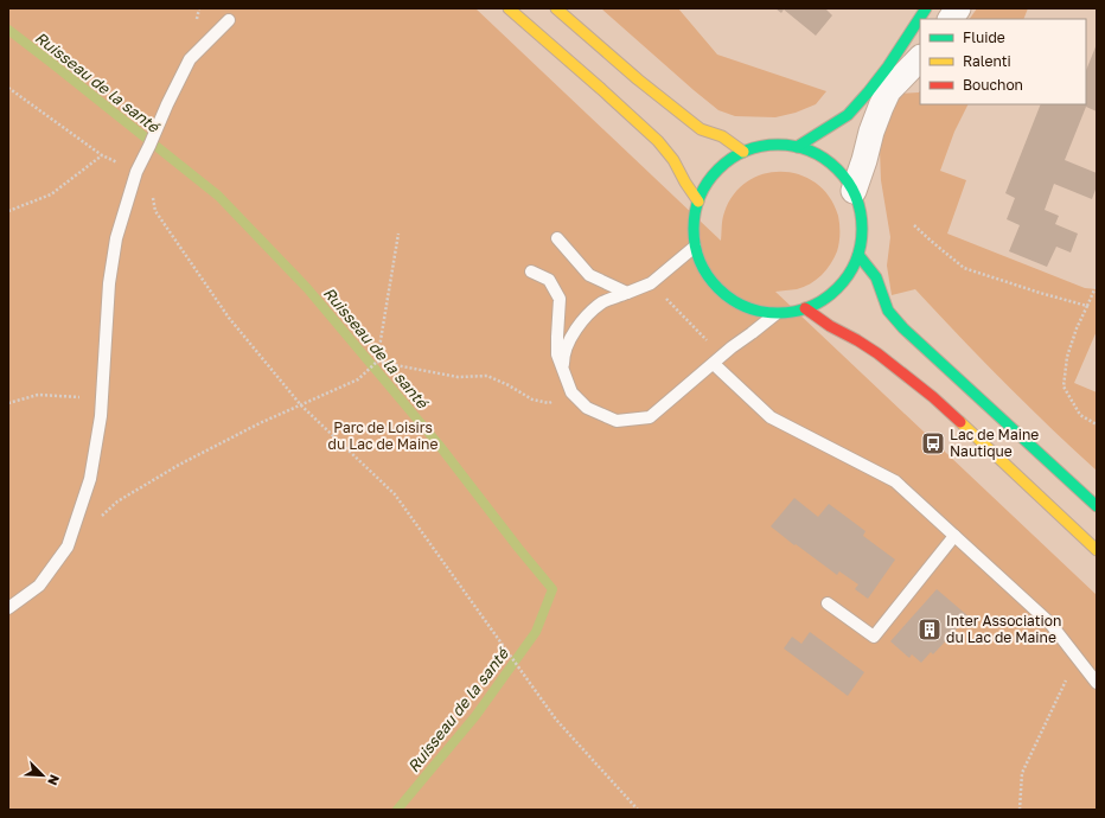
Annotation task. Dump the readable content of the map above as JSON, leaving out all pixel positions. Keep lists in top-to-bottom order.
{
  "water": ["Ruisseau de la santé"],
  "parks": ["Parc de Loisirs du Lac de Maine"],
  "places": {
    "bus stop": ["Lac de Maine Nautique"],
    "building": ["Inter Association du Lac de Maine"]
  },
  "legend": ["Fluide", "Ralenti", "Bouchon"],
  "north": "bottom right"
}
